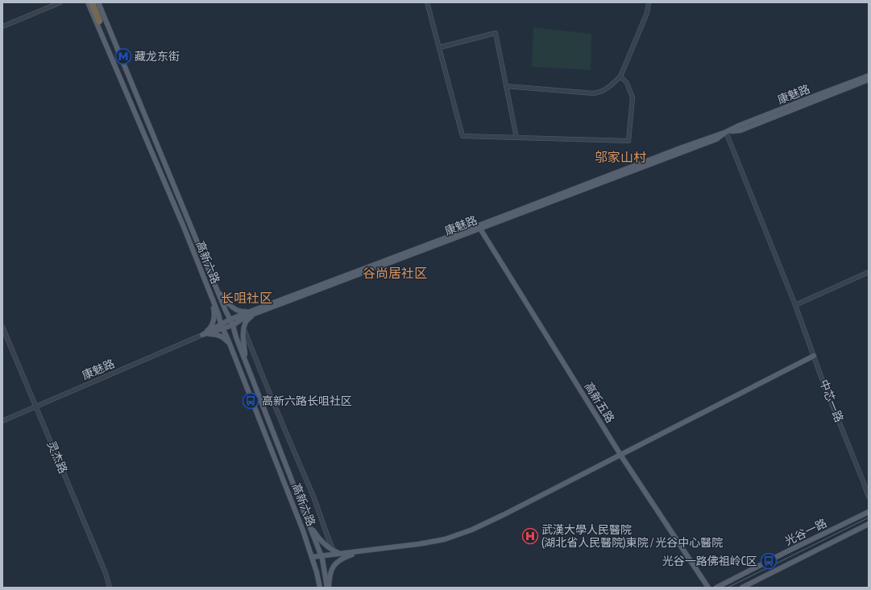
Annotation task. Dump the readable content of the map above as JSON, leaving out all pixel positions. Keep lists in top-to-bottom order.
{
  "streets": {
    "main road": [
      "康魅路",
      "高新六路",
      "高新五路",
      "光谷一路"
    ],
    "street": ["中芯一路", "灵杰路"]
  },
  "crossings": [
    ["康魅路", "高新六路"],
    ["康魅路", "中芯一路"],
    ["康魅路", "高新五路"],
    ["康魅路", "灵杰路"]
  ],
  "districts": ["邬家山村", "谷尚居社区", "长咀社区"],
  "places": {
    "metro station": ["藏龙东街"],
    "bus stop": ["高新六路长咀社区", "光谷一路佛祖岭C区"],
    "hospital": ["武漢大學人民醫院 (湖北省人民醫院)東院 / 光谷中心醫院"]
  }
}
